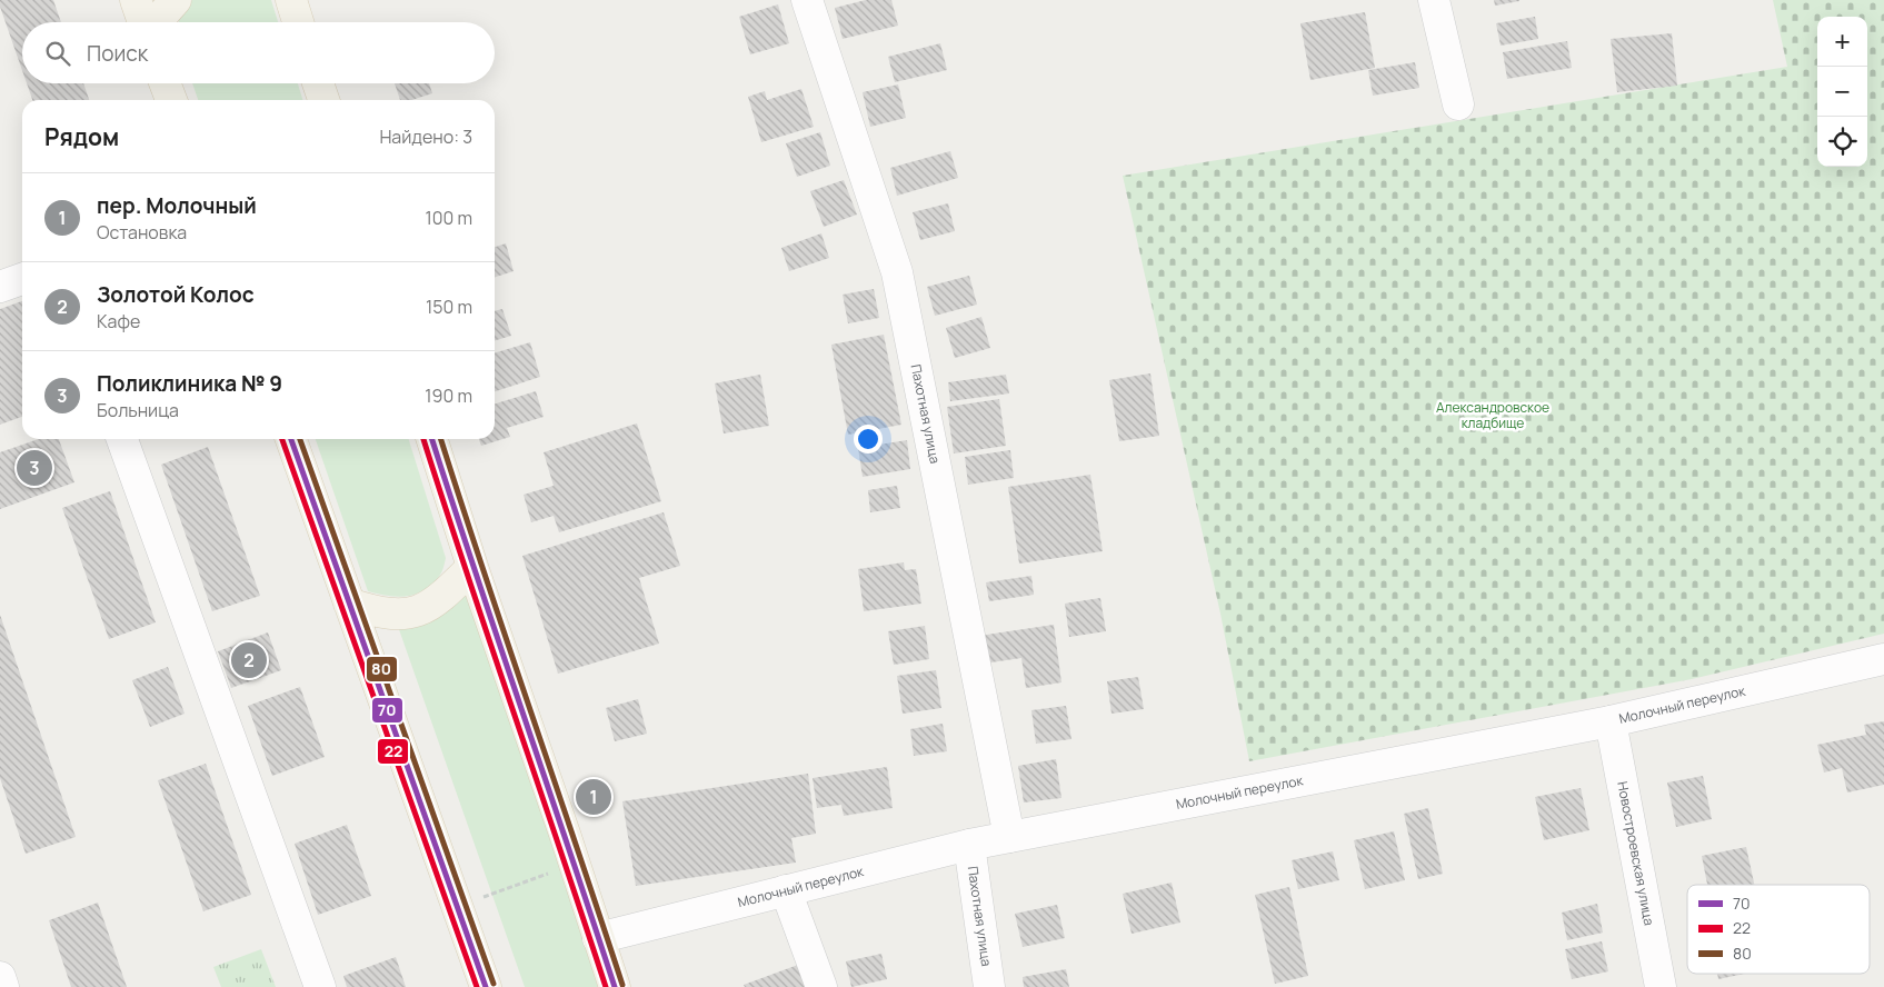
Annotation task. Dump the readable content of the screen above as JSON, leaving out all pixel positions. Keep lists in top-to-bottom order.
{
  "streets": {
    "street": ["Пахотная улица", "Молочный переулок", "Новостроевская улица"]
  },
  "crossings": [
    ["Пахотная улица", "Молочный переулок"],
    ["Молочный переулок", "Новостроевская улица"]
  ],
  "parks": ["Александровское кладбище"],
  "lines": ["transit line 70", "transit line 22", "transit line 80"],
  "legend": ["70", "22", "80"],
  "page": {
    "map_buttons": ["+", "−"],
    "search": "Поиск",
    "heading": ["Рядом", "Найдено: 3"],
    "list": [
      {
        "mark": "1",
        "name": "пер. Молочный",
        "note": "Остановка",
        "value": "100 m"
      },
      {
        "mark": "2",
        "name": "Золотой Колос",
        "note": "Кафе",
        "value": "150 m"
      },
      {
        "mark": "3",
        "name": "Поликлиника № 9",
        "note": "Больница",
        "value": "190 m"
      }
    ],
    "pins": ["3", "2", "1"]
  }
}
